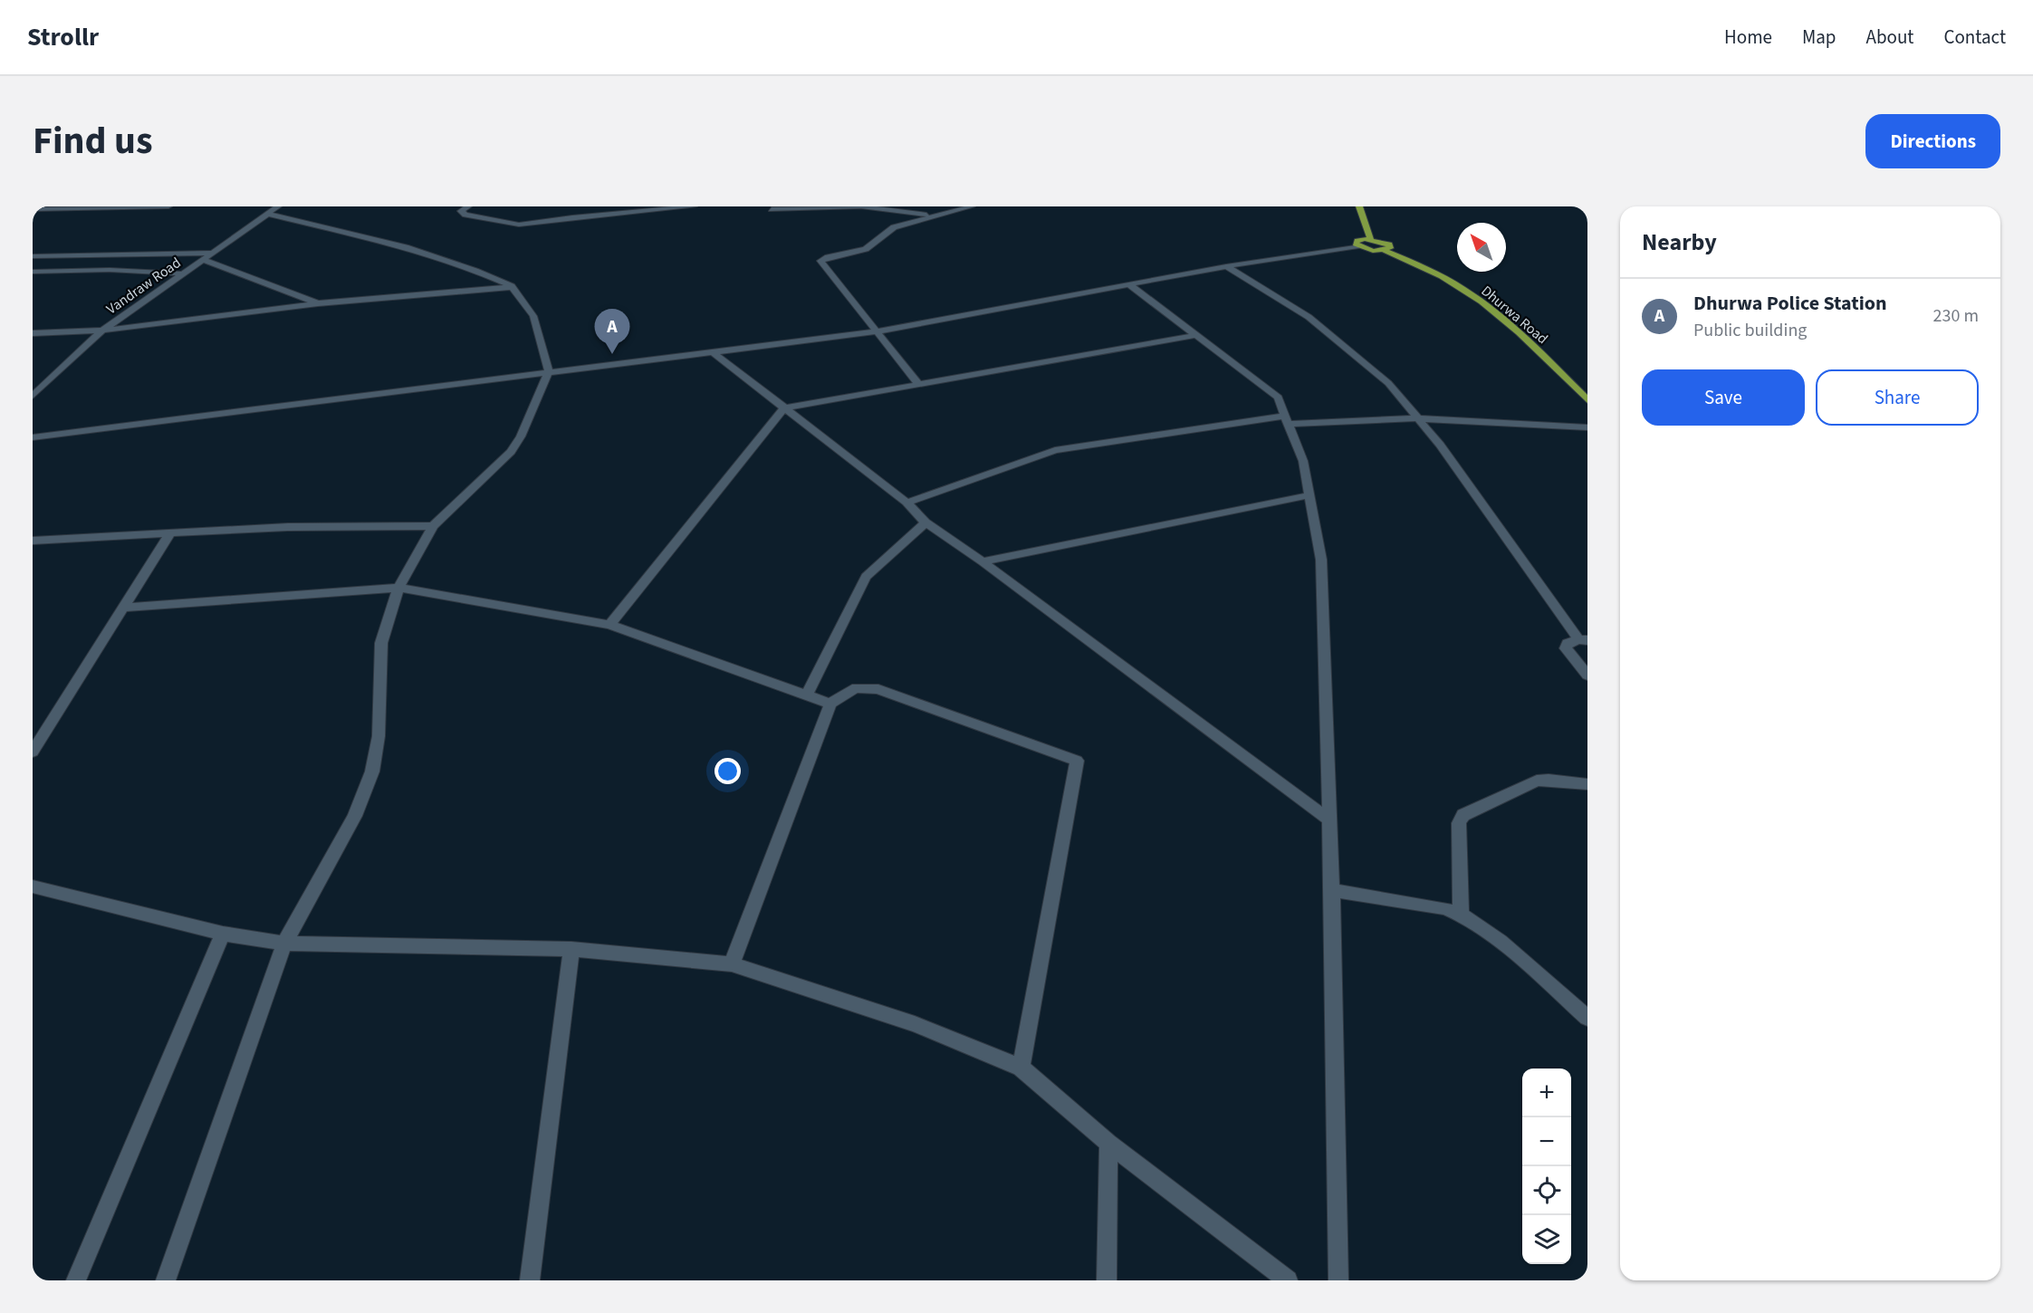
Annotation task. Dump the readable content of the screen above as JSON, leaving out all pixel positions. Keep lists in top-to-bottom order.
{
  "streets": {
    "main road": ["Dhurwa Road"],
    "street": ["Vandraw Road"]
  },
  "north": "top left",
  "page": {
    "header": "Strollr",
    "nav": [
      "Home",
      "Map",
      "About",
      "Contact"
    ],
    "title": "Find us",
    "buttons": [
      "Directions",
      ["Save", "Share"]
    ],
    "heading": "Nearby",
    "list": [
      {
        "mark": "A",
        "name": "Dhurwa Police Station",
        "note": "Public building",
        "value": "230 m"
      }
    ],
    "pins": "A",
    "map_buttons": ["+", "−"]
  }
}
